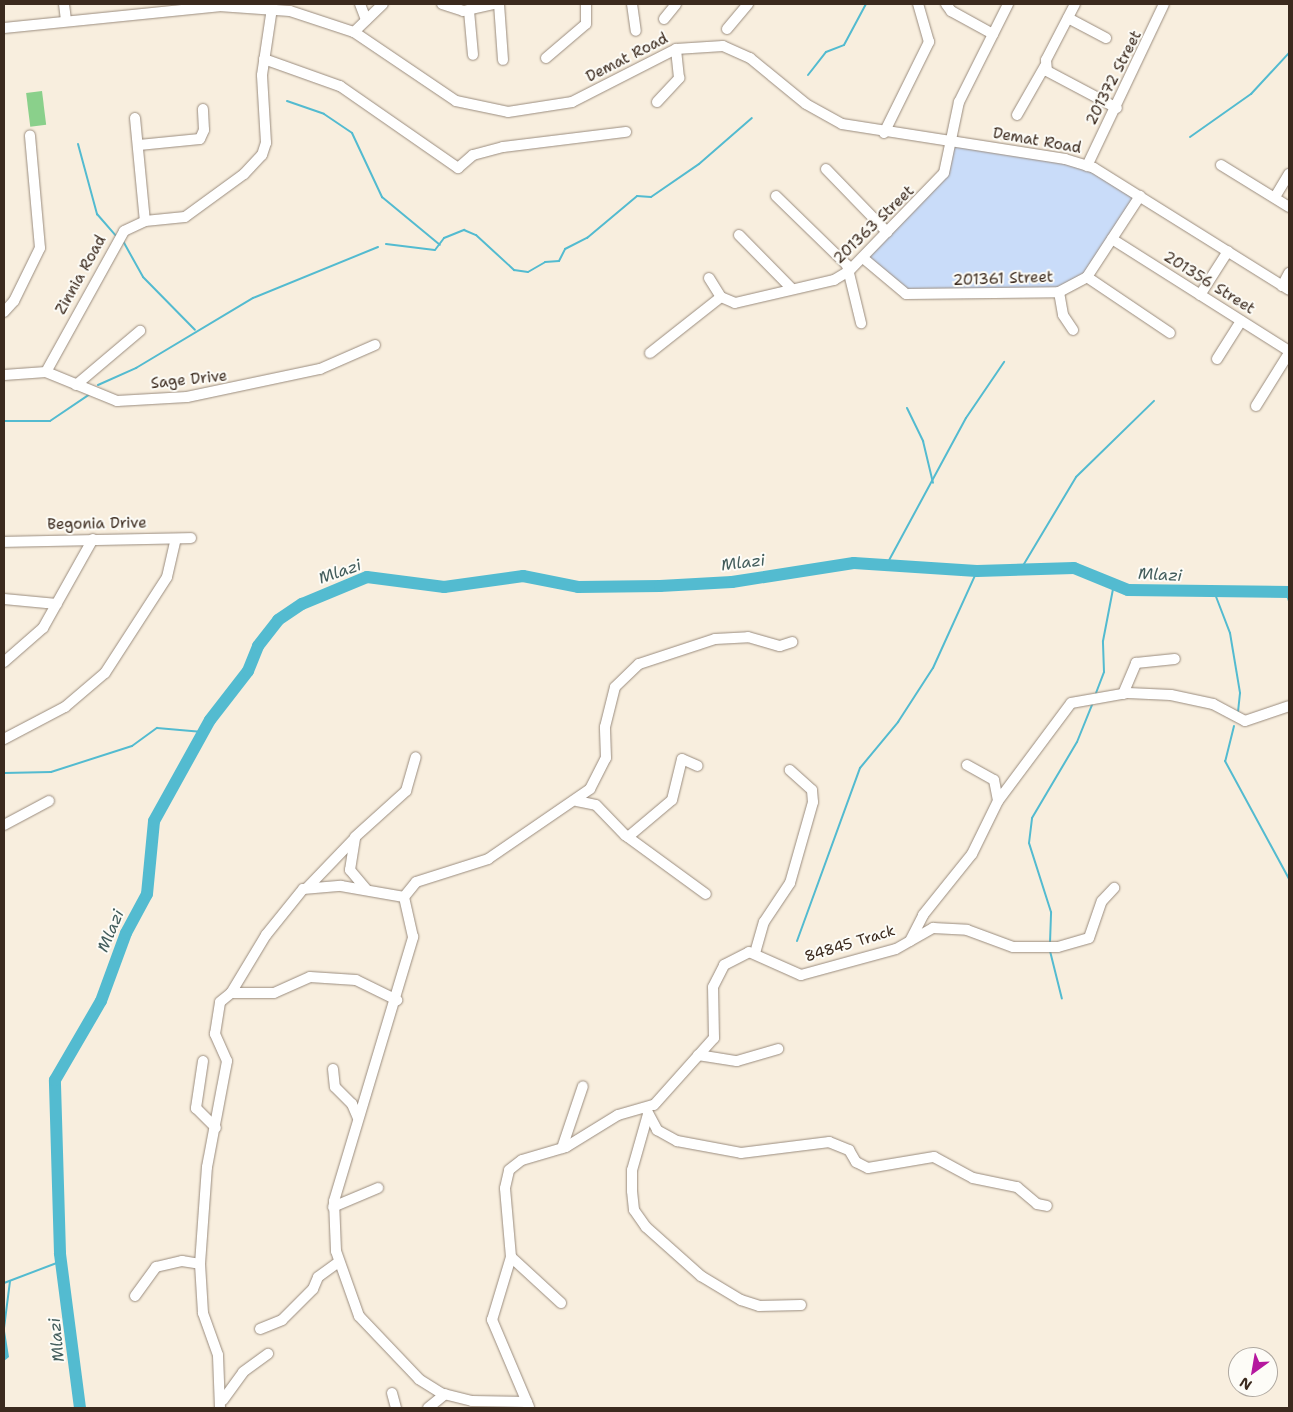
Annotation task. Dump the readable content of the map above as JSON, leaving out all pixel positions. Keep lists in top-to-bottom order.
{
  "streets": {
    "street": [
      "Demat Road",
      "201372 Street",
      "201363 Street",
      "Zinnia Road",
      "201361 Street",
      "201356 Street",
      "Sage Drive",
      "Begonia Drive",
      "84845 Track"
    ]
  },
  "crossings": [
    ["Demat Road", "201372 Street"],
    ["Demat Road", "201363 Street"],
    ["Demat Road", "Zinnia Road"],
    ["Demat Road", "201361 Street"],
    ["201363 Street", "201361 Street"],
    ["Zinnia Road", "Sage Drive"],
    ["201361 Street", "201356 Street"]
  ],
  "water": ["Mlazi"],
  "north": "bottom left"
}
